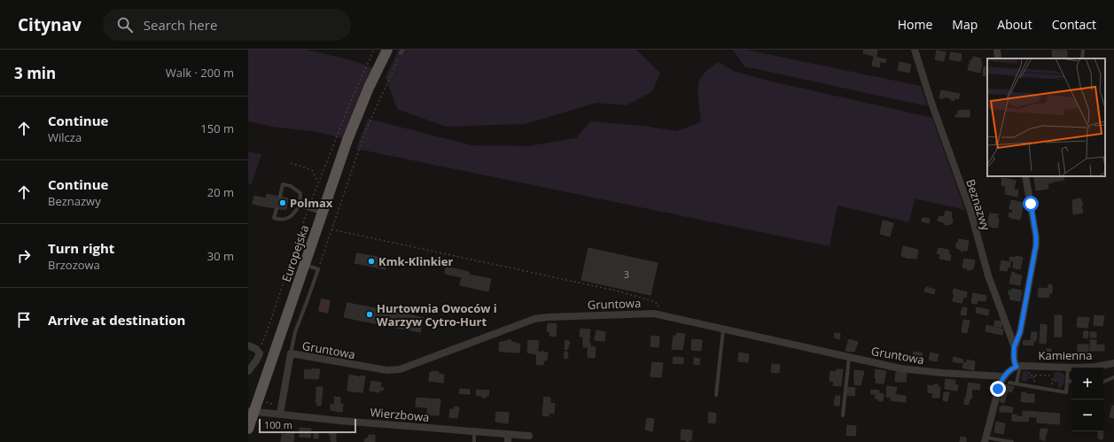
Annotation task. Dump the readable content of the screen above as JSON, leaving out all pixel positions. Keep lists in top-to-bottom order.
{
  "streets": {
    "main road": ["Europejska"],
    "street": [
      "Beznazwy",
      "Gruntowa",
      "Kamienna",
      "Wierzbowa"
    ]
  },
  "crossings": [
    ["Beznazwy", "Kamienna"],
    ["Europejska", "Wierzbowa"],
    ["Gruntowa", "Wierzbowa"]
  ],
  "places": ["Polmax", "Kmk-Klinkier", "Hurtownia Owoców i Warzyw Cytro-Hurt"],
  "house_numbers": ["3"],
  "scale_bar": "100 m",
  "page": {
    "header": "Citynav",
    "search": "Search here",
    "nav": [
      "Home",
      "Map",
      "About",
      "Contact"
    ],
    "heading": ["3 min", "Walk · 200 m"],
    "list": [
      ["Continue", "Wilcza", "150 m"],
      ["Continue", "Beznazwy", "20 m"],
      ["Turn right", "Brzozowa", "30 m"],
      "Arrive at destination"
    ],
    "map_buttons": ["+", "−"],
    "scale": "100 m"
  }
}
